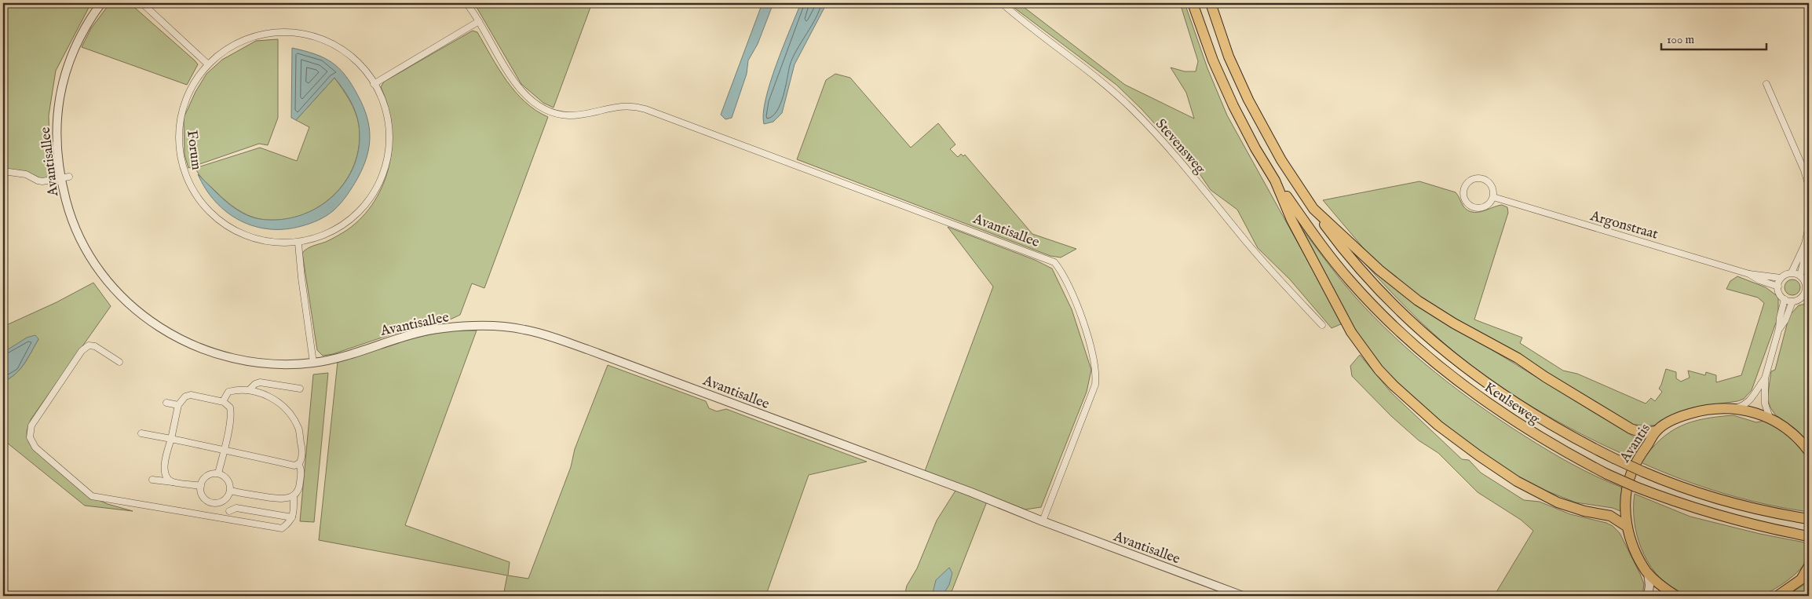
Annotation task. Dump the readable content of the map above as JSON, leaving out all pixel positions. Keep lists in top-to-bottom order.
{
  "streets": {
    "highway": ["Keulseweg", "Avantis"],
    "street": [
      "Stevensweg",
      "Forum",
      "Avantisallee",
      "Argonstraat"
    ]
  },
  "scale_bar": "100 m"
}
